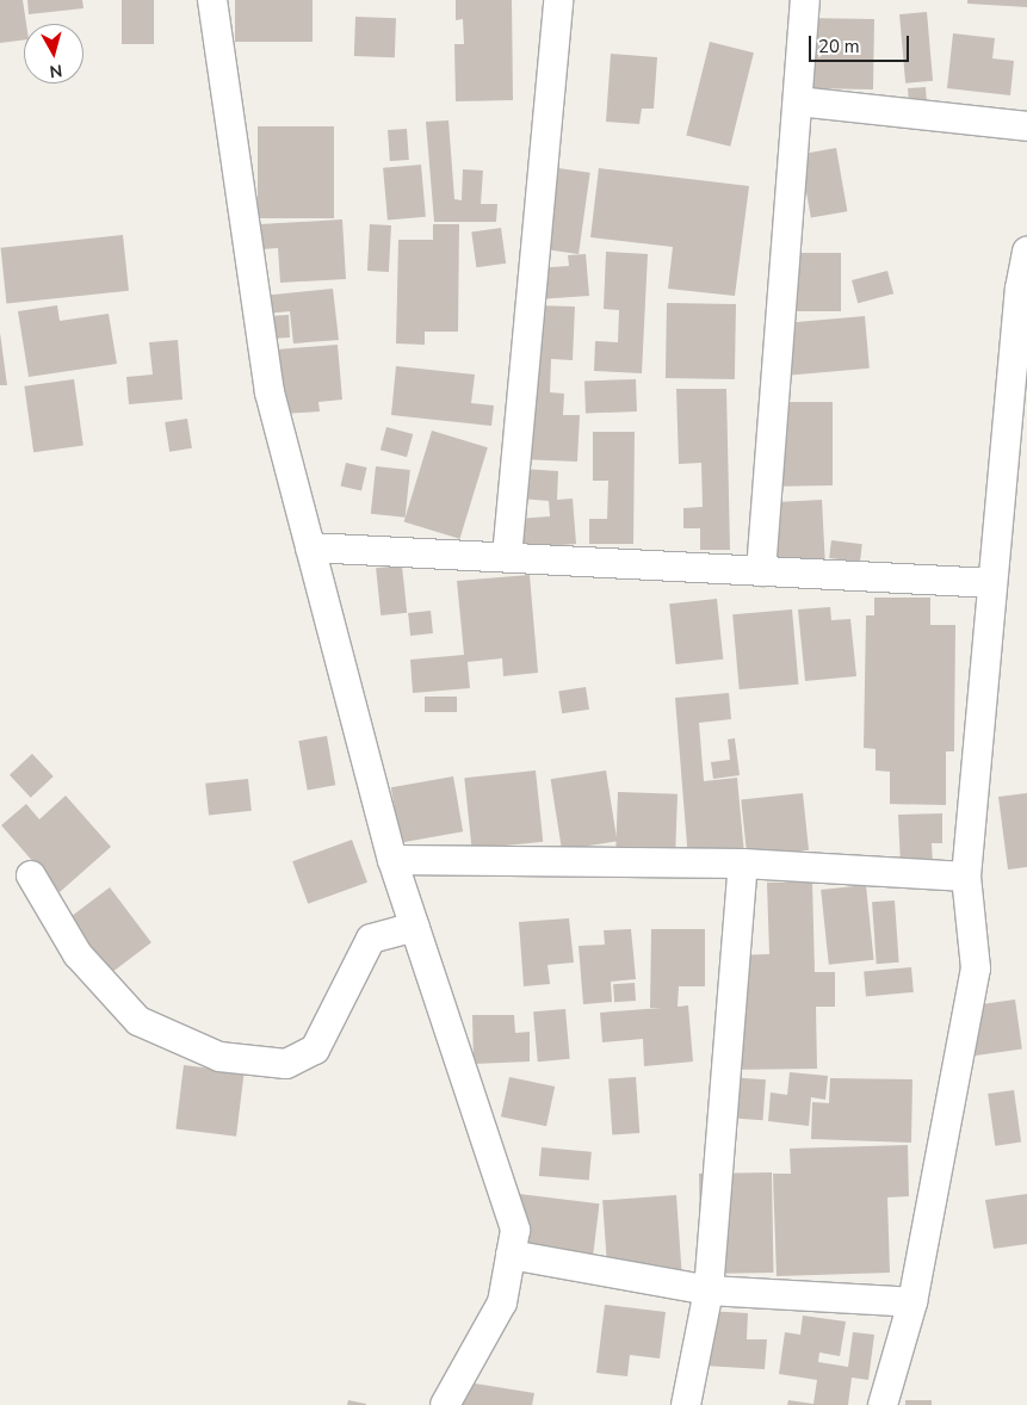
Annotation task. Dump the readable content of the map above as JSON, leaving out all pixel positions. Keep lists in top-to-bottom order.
{
  "scale_bar": "20 m",
  "north": "bottom"
}
